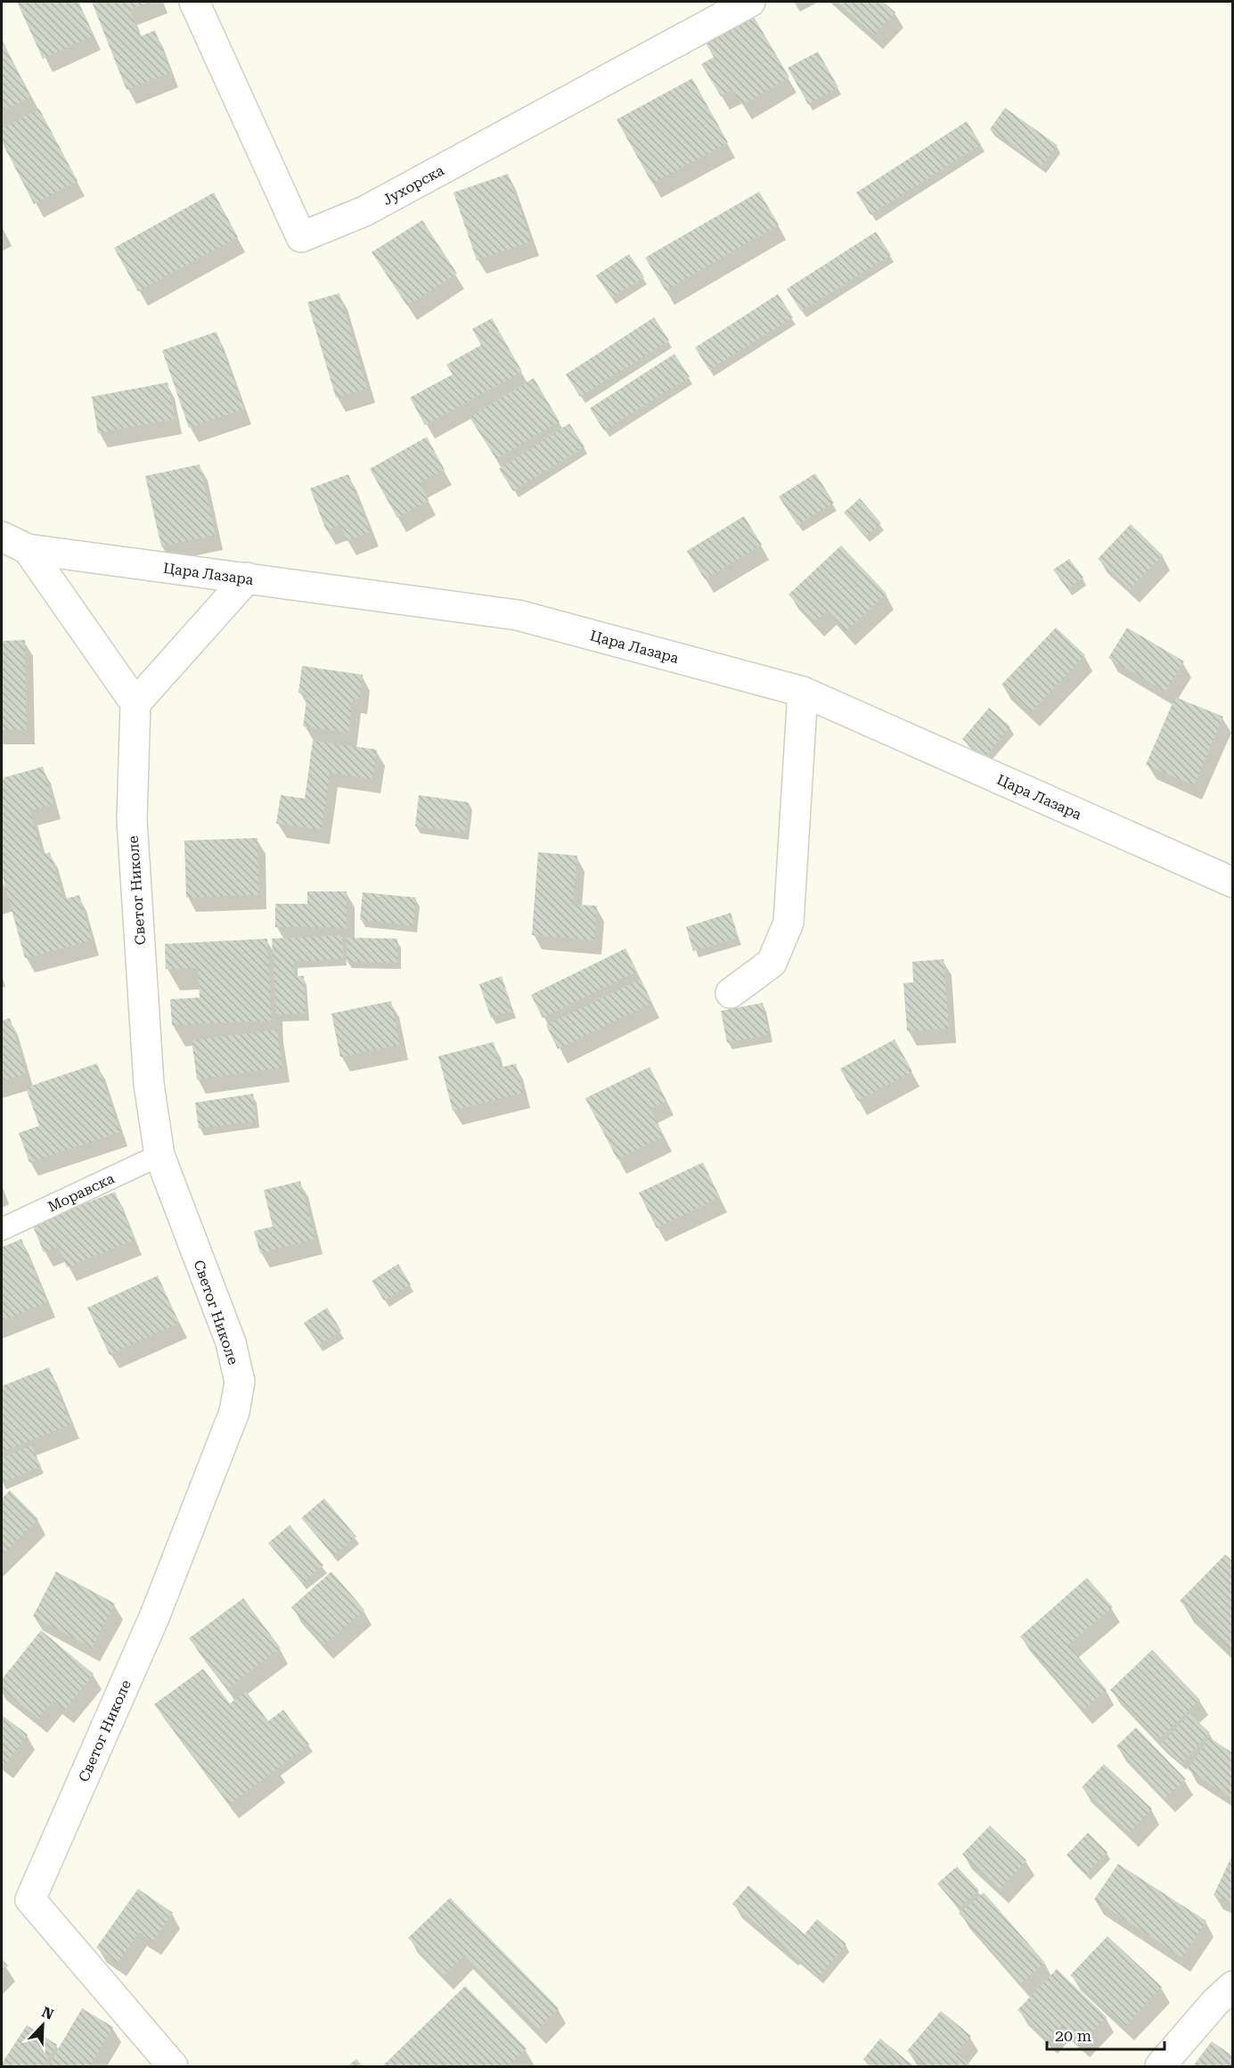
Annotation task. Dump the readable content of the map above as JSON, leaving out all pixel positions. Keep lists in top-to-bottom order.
{
  "streets": {
    "street": ["Јухорска", "Цара Лазара", "Светог Николе"],
    "lane": ["Моравска"]
  },
  "crossings": [
    ["Светог Николе", "Моравска"]
  ],
  "scale_bar": "20 m",
  "north": "top right"
}
